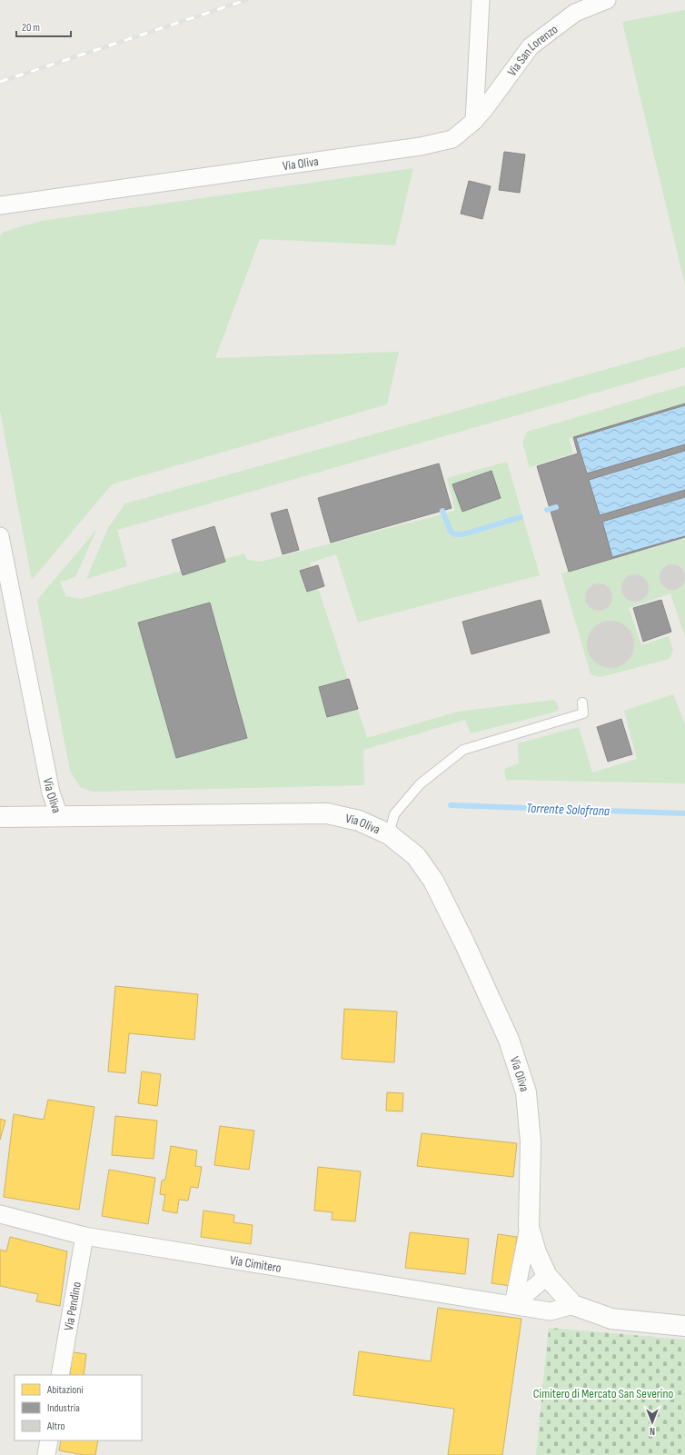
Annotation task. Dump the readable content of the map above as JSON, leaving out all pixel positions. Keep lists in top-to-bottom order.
{
  "streets": {
    "main road": ["Via Oliva"],
    "street": ["Via San Lorenzo", "Via Cimitero", "Via Pendino"]
  },
  "crossings": [
    ["Via San Lorenzo", "Via Oliva"],
    ["Via Oliva", "Via Cimitero"],
    ["Via Cimitero", "Via Pendino"]
  ],
  "water": ["Torrente Solofrana"],
  "parks": ["Cimitero di Mercato San Severino"],
  "legend": ["Abitazioni", "Industria", "Altro"],
  "scale_bar": "20 m",
  "north": "bottom"
}
